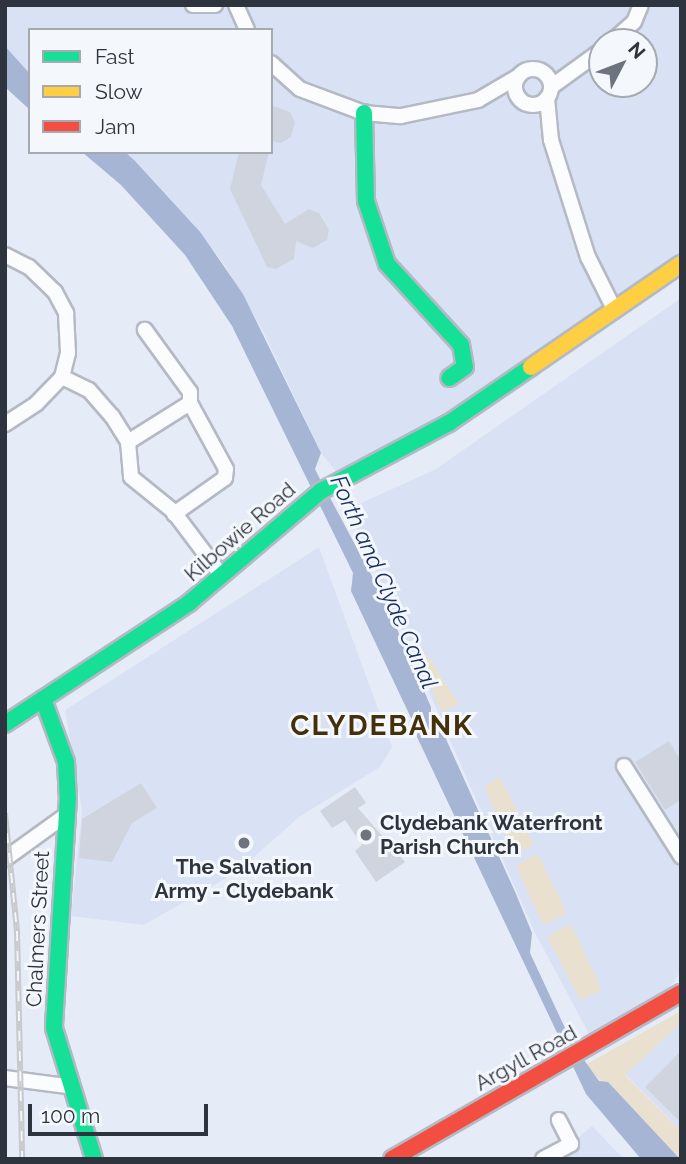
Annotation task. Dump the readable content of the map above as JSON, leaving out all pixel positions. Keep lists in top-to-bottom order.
{
  "streets": {
    "street": ["Kilbowie Road", "Chalmers Street", "Argyll Road"]
  },
  "crossings": [
    ["Kilbowie Road", "Chalmers Street"]
  ],
  "districts": ["CLYDEBANK"],
  "water": ["Forth and Clyde Canal"],
  "places": ["Clydebank Waterfront Parish Church", "The Salvation Army - Clydebank"],
  "legend": ["Fast", "Slow", "Jam"],
  "scale_bar": "100 m",
  "north": "top right"
}
